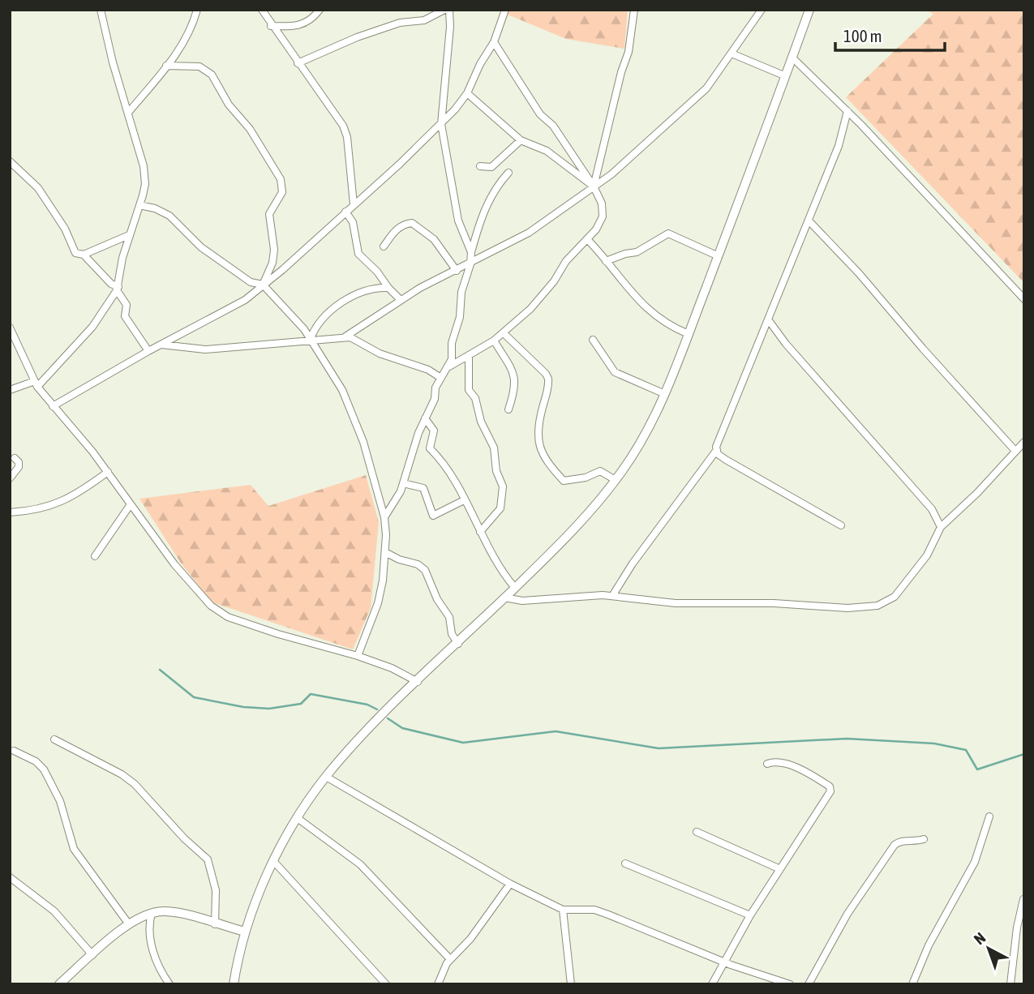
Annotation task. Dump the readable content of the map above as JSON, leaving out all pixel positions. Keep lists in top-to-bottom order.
{
  "scale_bar": "100 m",
  "north": "top left"
}
